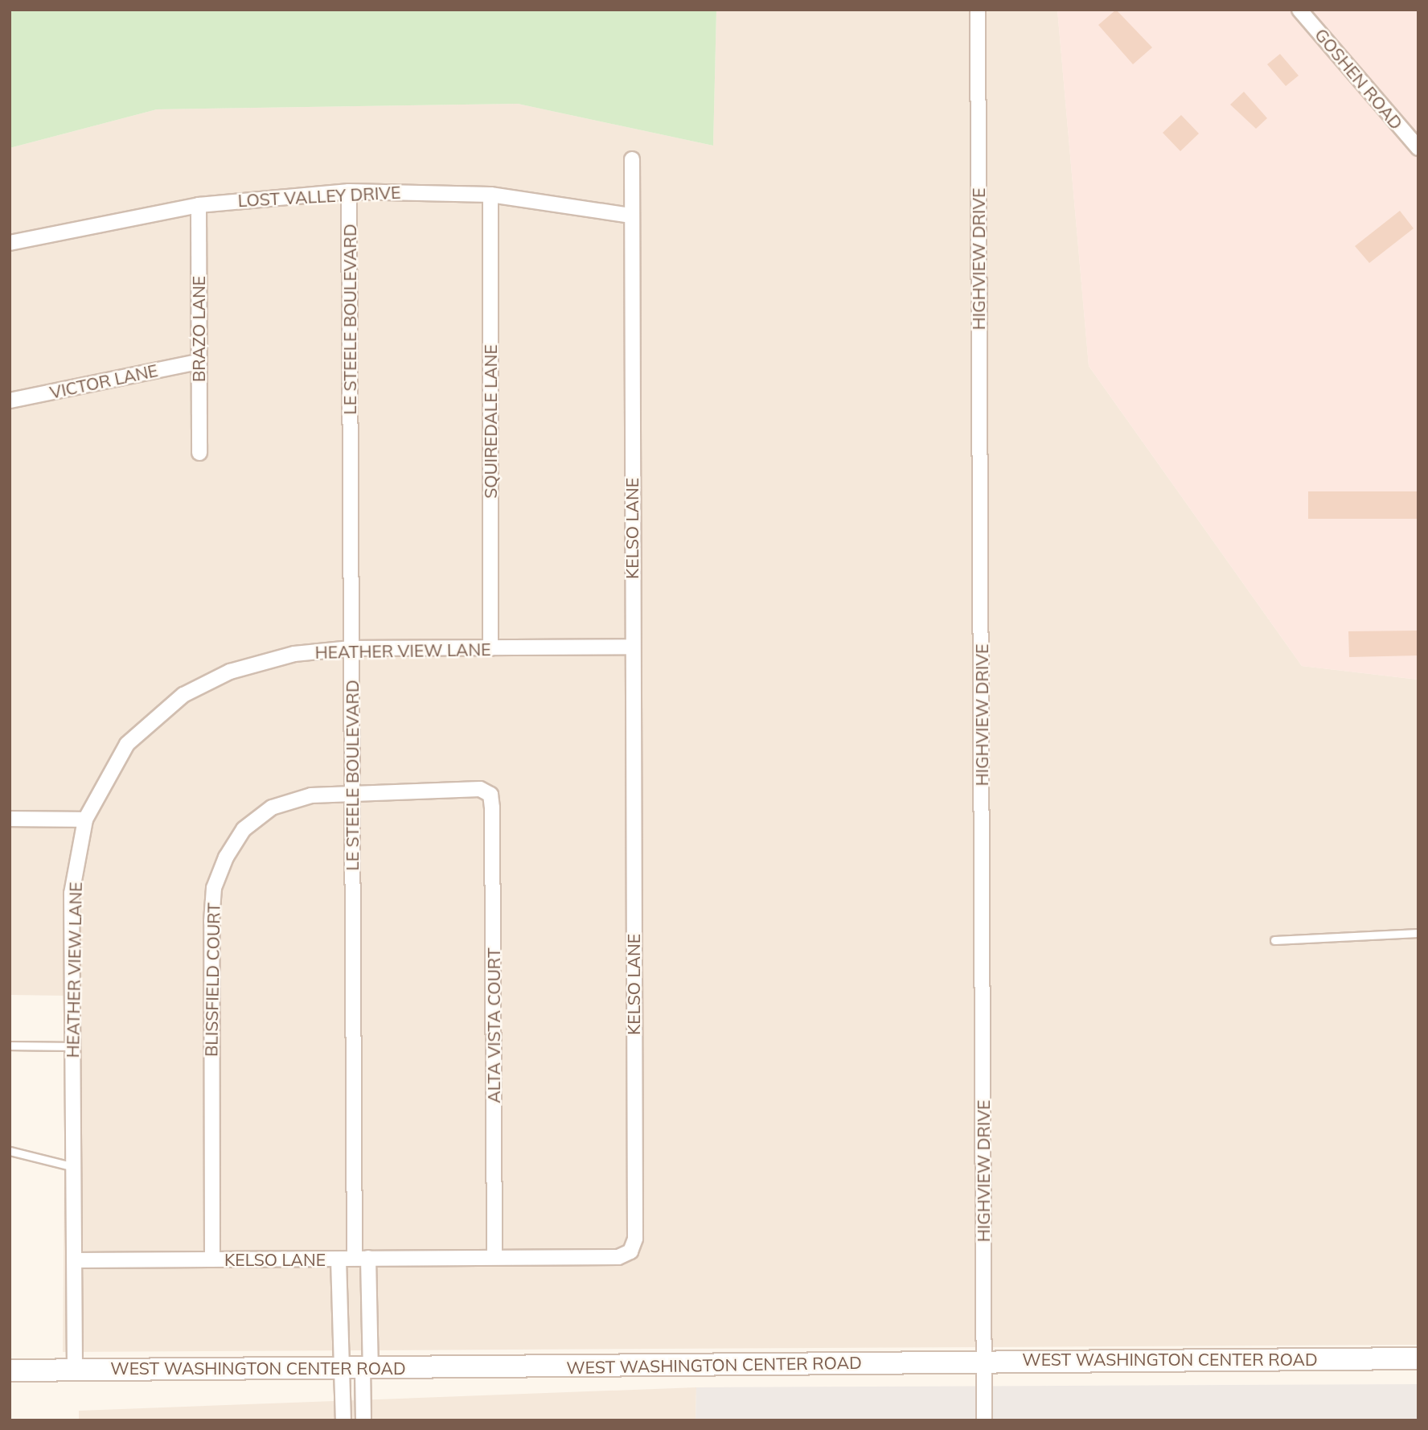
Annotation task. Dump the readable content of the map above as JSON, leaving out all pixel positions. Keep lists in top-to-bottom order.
{
  "streets": {
    "main road": ["WEST WASHINGTON CENTER ROAD"],
    "street": [
      "GOSHEN ROAD",
      "LOST VALLEY DRIVE",
      "HIGHVIEW DRIVE",
      "LE STEELE BOULEVARD",
      "BRAZO LANE",
      "VICTOR LANE",
      "SQUIREDALE LANE",
      "KELSO LANE",
      "HEATHER VIEW LANE",
      "BLISSFIELD COURT",
      "ALTA VISTA COURT"
    ]
  },
  "crossings": [
    ["LOST VALLEY DRIVE", "LE STEELE BOULEVARD"],
    ["LOST VALLEY DRIVE", "BRAZO LANE"],
    ["LOST VALLEY DRIVE", "SQUIREDALE LANE"],
    ["LOST VALLEY DRIVE", "KELSO LANE"],
    ["HIGHVIEW DRIVE", "WEST WASHINGTON CENTER ROAD"],
    ["LE STEELE BOULEVARD", "KELSO LANE"],
    ["LE STEELE BOULEVARD", "HEATHER VIEW LANE"],
    ["LE STEELE BOULEVARD", "BLISSFIELD COURT"],
    ["LE STEELE BOULEVARD", "WEST WASHINGTON CENTER ROAD"],
    ["BRAZO LANE", "VICTOR LANE"],
    ["SQUIREDALE LANE", "HEATHER VIEW LANE"],
    ["KELSO LANE", "HEATHER VIEW LANE"],
    ["KELSO LANE", "BLISSFIELD COURT"],
    ["KELSO LANE", "ALTA VISTA COURT"],
    ["HEATHER VIEW LANE", "WEST WASHINGTON CENTER ROAD"],
    ["BLISSFIELD COURT", "ALTA VISTA COURT"]
  ]
}
